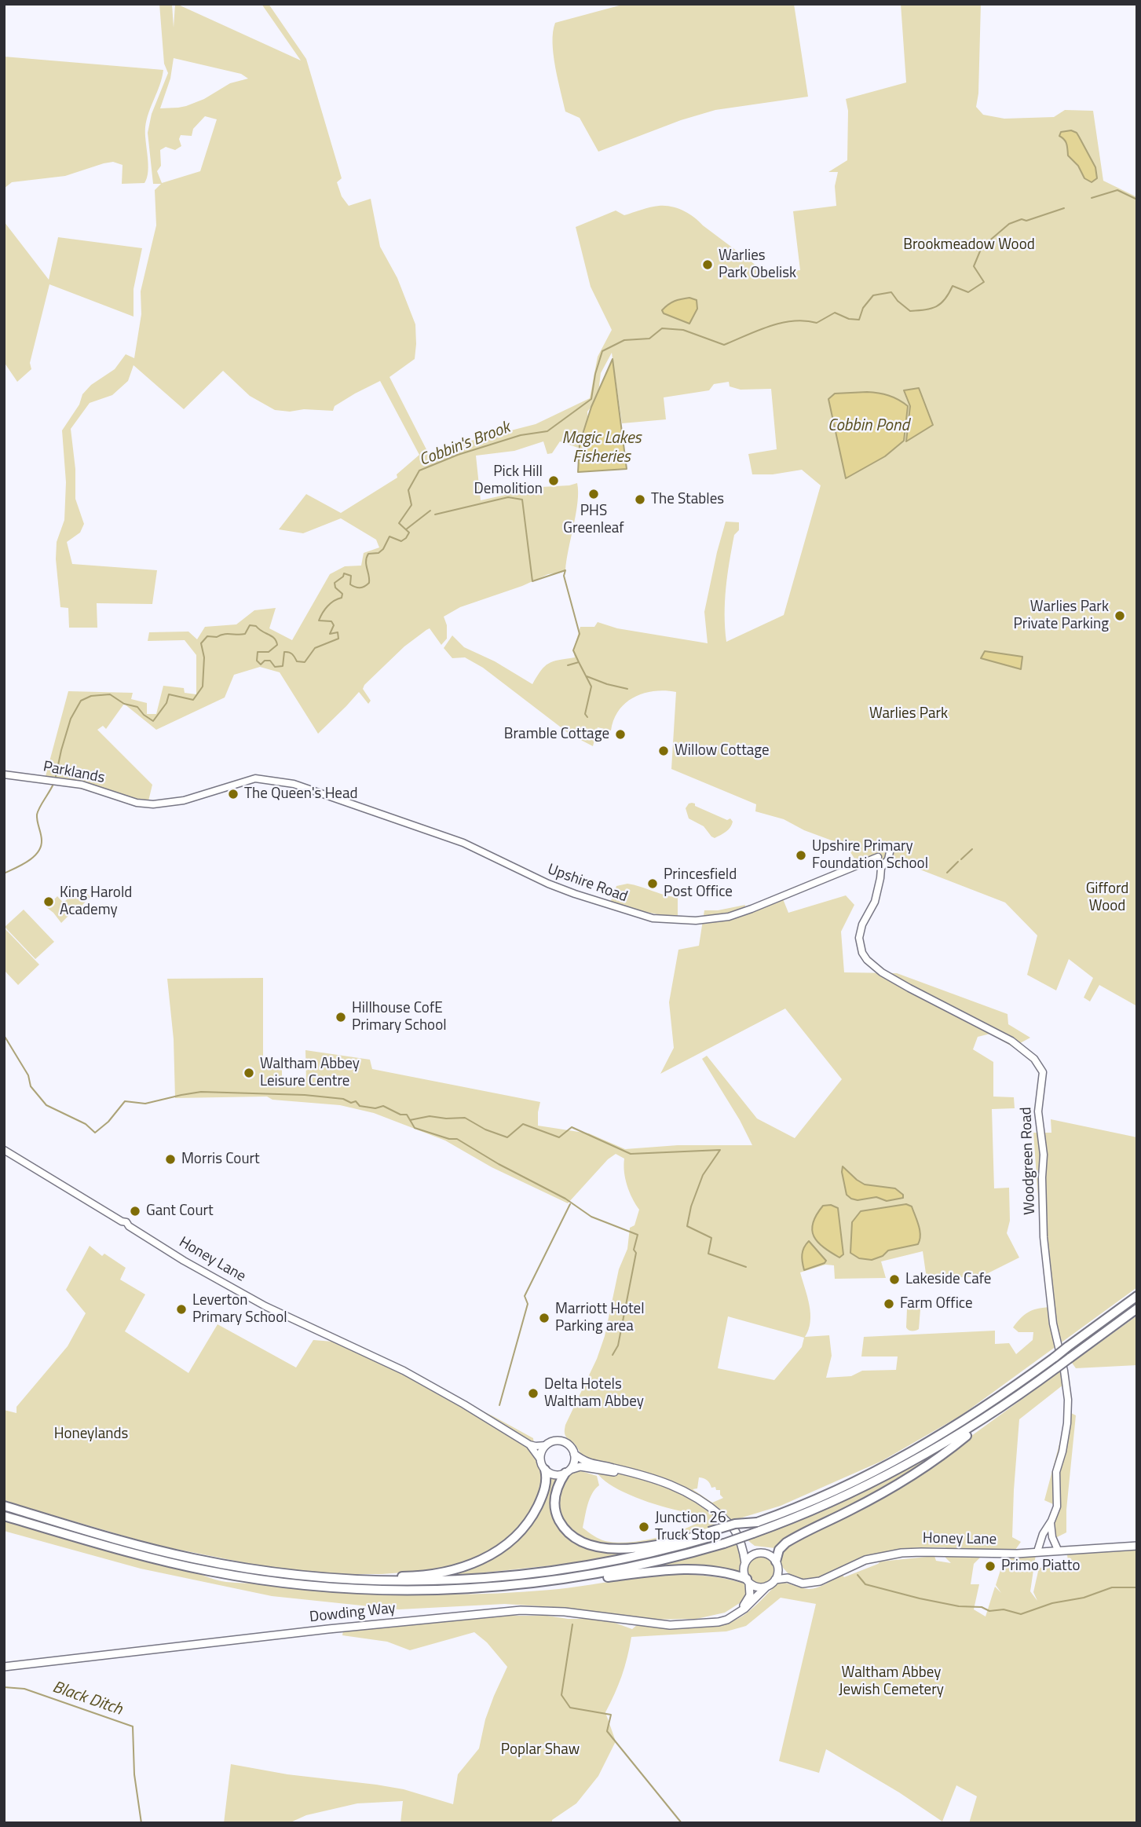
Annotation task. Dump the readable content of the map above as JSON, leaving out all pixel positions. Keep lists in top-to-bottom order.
{
  "streets": {
    "main road": ["Honey Lane", "Dowding Way"],
    "street": ["Parklands", "Upshire Road", "Woodgreen Road"]
  },
  "crossings": [
    ["Parklands", "Upshire Road"],
    ["Upshire Road", "Woodgreen Road"],
    ["Woodgreen Road", "Honey Lane"],
    ["Honey Lane", "Dowding Way"]
  ],
  "water": [
    "Cobbin Pond",
    "Magic Lakes Fisheries",
    "Cobbin's Brook",
    "Black Ditch"
  ],
  "parks": [
    "Brookmeadow Wood",
    "Warlies Park",
    "Gifford Wood",
    "Honeylands",
    "Waltham Abbey Jewish Cemetery",
    "Poplar Shaw"
  ],
  "places": [
    "Warlies Park Obelisk",
    "Pick Hill Demolition",
    "PHS Greenleaf",
    "The Stables",
    "Warlies Park Private Parking",
    "Bramble Cottage",
    "Willow Cottage",
    "The Queen's Head",
    "Upshire Primary Foundation School",
    "Princesfield Post Office",
    "King Harold Academy",
    "Hillhouse CofE Primary School",
    "Waltham Abbey Leisure Centre",
    "Morris Court",
    "Gant Court",
    "Lakeside Cafe",
    "Farm Office",
    "Leverton Primary School",
    "Marriott Hotel Parking area",
    "Delta Hotels Waltham Abbey",
    "Junction 26 Truck Stop",
    "Primo Piatto"
  ]
}
